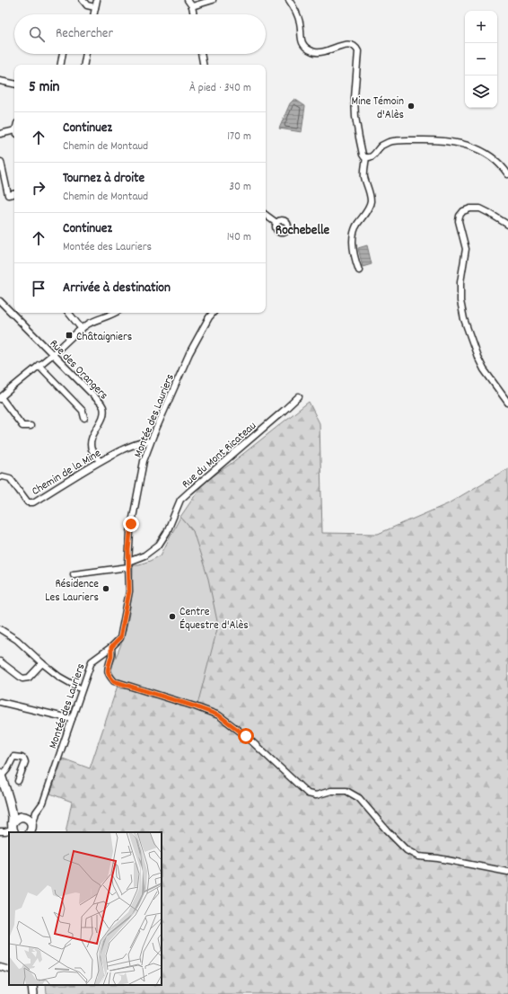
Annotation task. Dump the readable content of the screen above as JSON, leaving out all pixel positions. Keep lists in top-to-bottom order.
{
  "streets": {
    "street": [
      "Rue des Orangers",
      "Montée des Lauriers",
      "Rue du Mont Ricateau",
      "Chemin de la Mine"
    ]
  },
  "crossings": [
    ["Rue des Orangers", "Chemin de la Mine"],
    ["Montée des Lauriers", "Rue du Mont Ricateau"],
    ["Montée des Lauriers", "Chemin de la Mine"]
  ],
  "districts": ["Rochebelle"],
  "places": {
    "other": ["Mine Témoin d'Alès", "Résidence Les Lauriers", "Centre Équestre d'Alès"],
    "transit": ["Châtaigniers"]
  },
  "page": {
    "map_buttons": ["+", "−"],
    "search": "Rechercher",
    "heading": ["5 min", "À pied · 340 m"],
    "list": [
      ["Continuez", "Chemin de Montaud", "170 m"],
      ["Tournez à droite", "Chemin de Montaud", "30 m"],
      ["Continuez", "Montée des Lauriers", "140 m"],
      "Arrivée à destination"
    ]
  }
}
